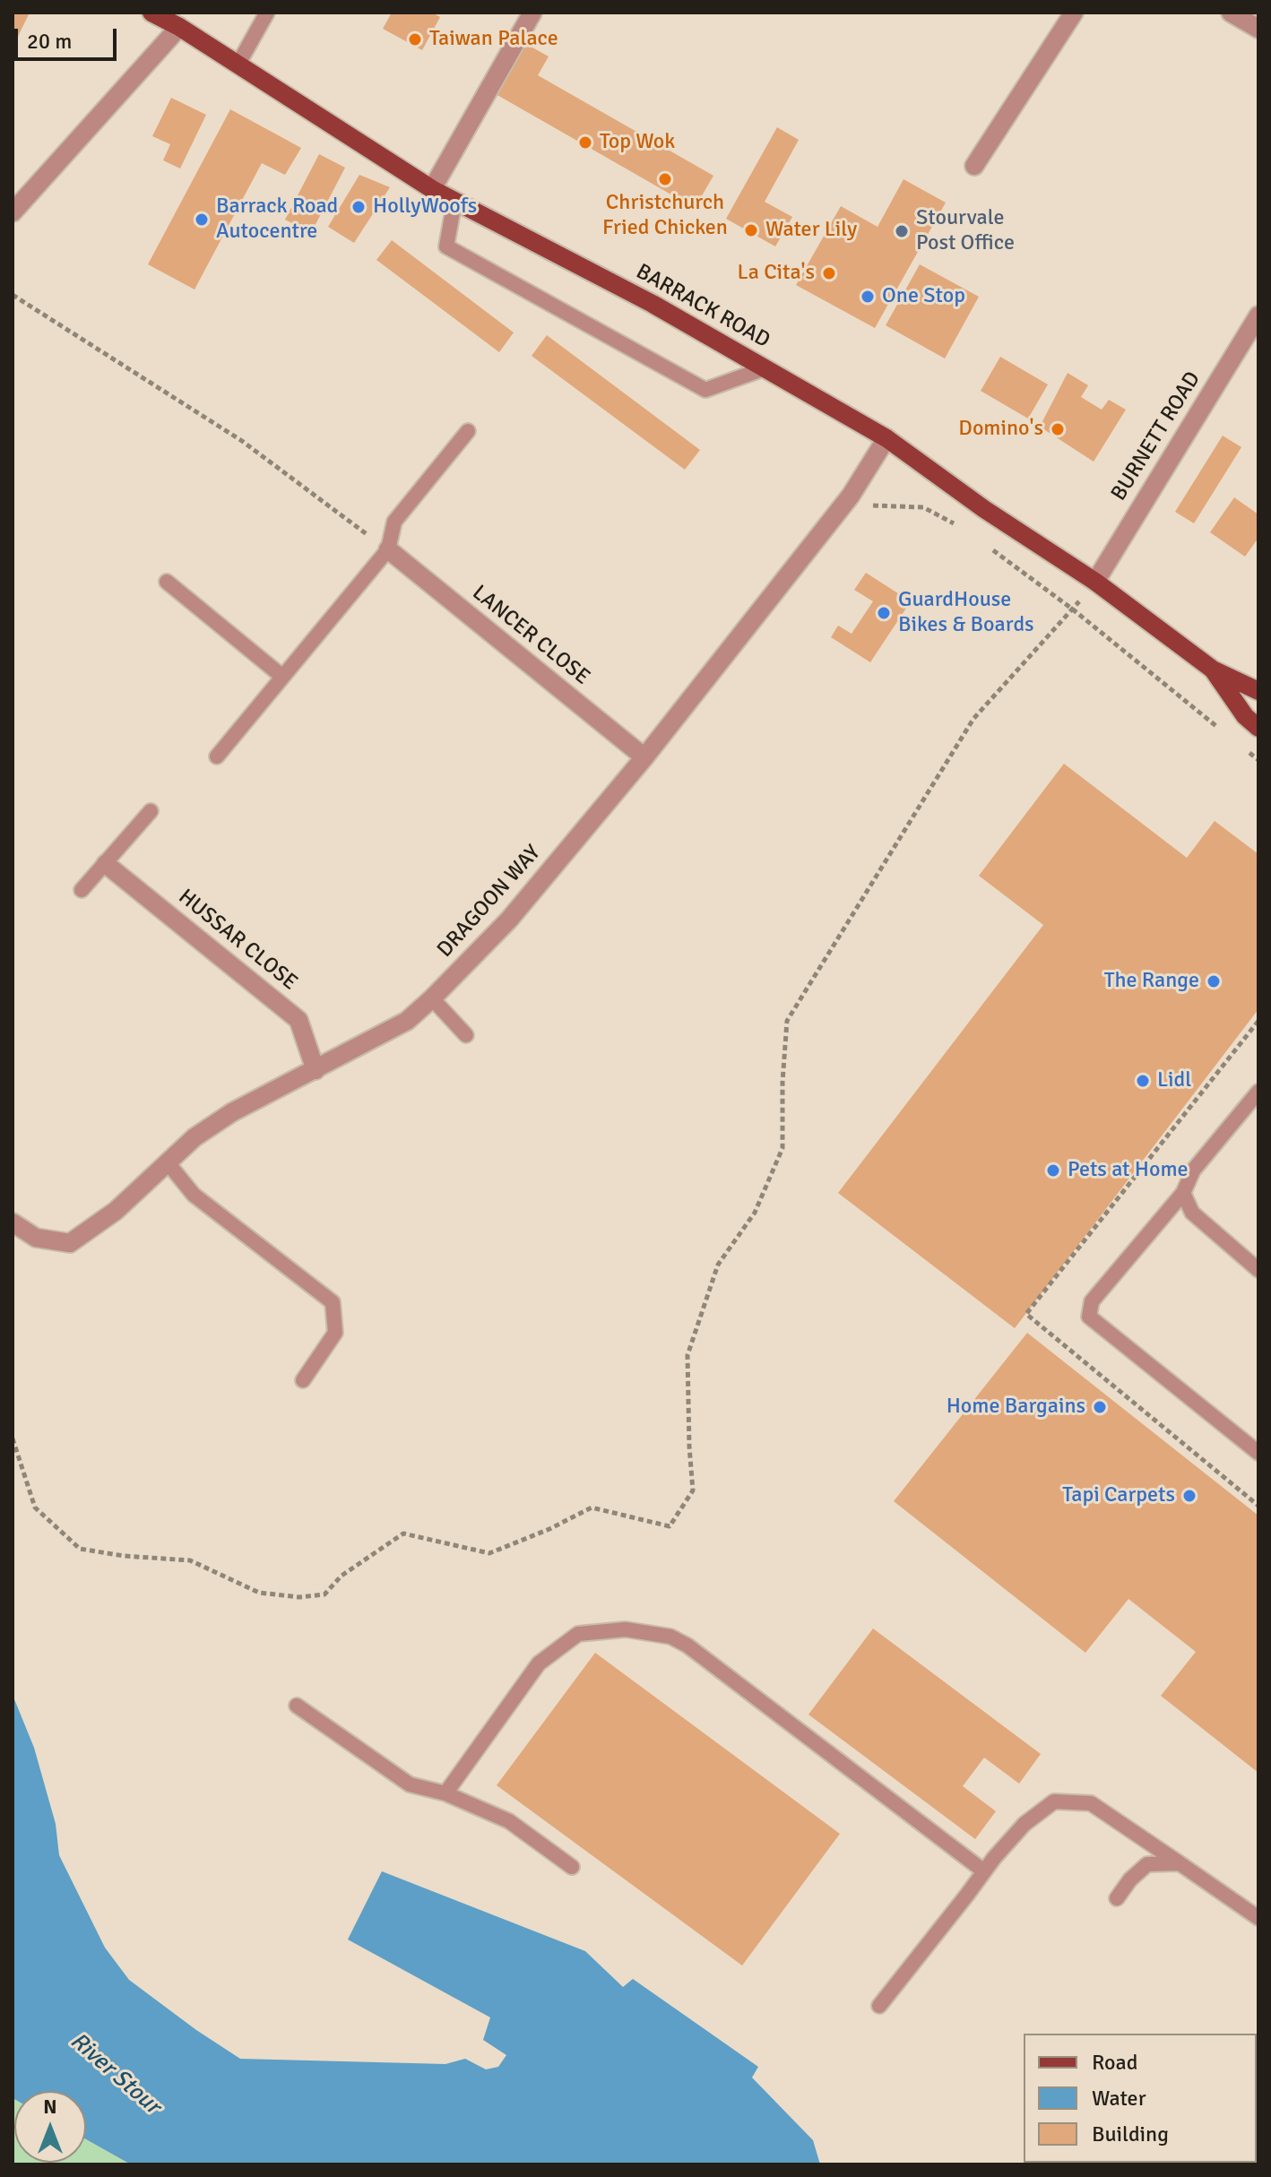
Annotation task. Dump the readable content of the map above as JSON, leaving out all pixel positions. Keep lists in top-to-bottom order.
{
  "streets": {
    "main road": ["BARRACK ROAD"],
    "street": [
      "BURNETT ROAD",
      "LANCER CLOSE",
      "DRAGOON WAY",
      "HUSSAR CLOSE"
    ]
  },
  "crossings": [
    ["BARRACK ROAD", "BURNETT ROAD"],
    ["BARRACK ROAD", "DRAGOON WAY"],
    ["LANCER CLOSE", "DRAGOON WAY"],
    ["DRAGOON WAY", "HUSSAR CLOSE"]
  ],
  "water": ["River Stour"],
  "places": [
    "Taiwan Palace",
    "Top Wok",
    "Christchurch Fried Chicken",
    "HollyWoofs",
    "Barrack Road Autocentre",
    "Water Lily",
    "Stourvale Post Office",
    "La Cita's",
    "One Stop",
    "Domino's",
    "GuardHouse Bikes & Boards",
    "The Range",
    "Lidl",
    "Pets at Home",
    "Home Bargains",
    "Tapi Carpets"
  ],
  "legend": ["Road", "Water", "Building"],
  "scale_bar": "20 m",
  "north": "top"
}
